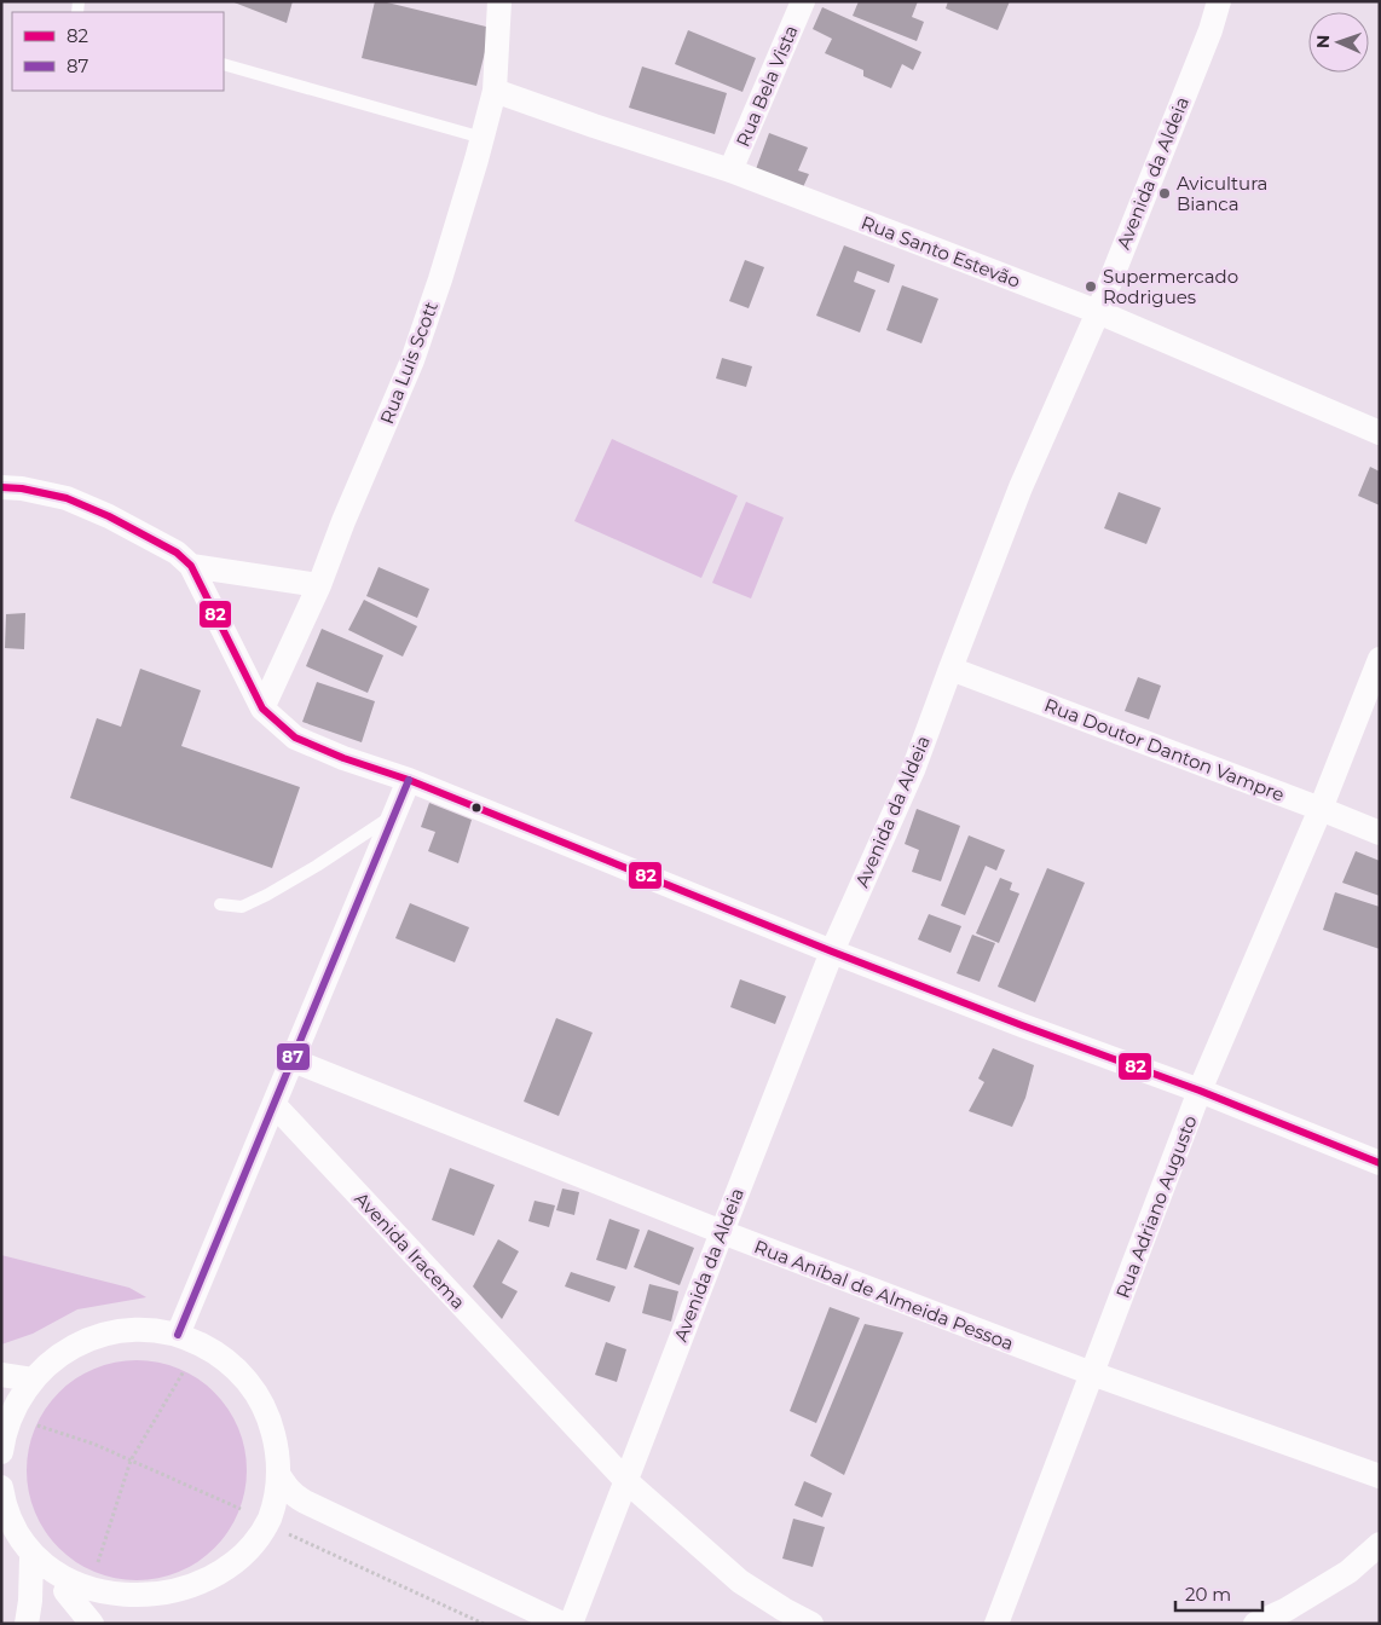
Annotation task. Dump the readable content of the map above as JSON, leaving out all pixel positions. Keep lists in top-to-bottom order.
{
  "streets": {
    "street": [
      "Rua Bela Vista",
      "Avenida da Aldeia",
      "Rua Santo Estevão",
      "Rua Luis Scott",
      "Rua Doutor Danton Vampre",
      "Rua Adriano Augusto",
      "Avenida Iracema",
      "Rua Aníbal de Almeida Pessoa"
    ]
  },
  "crossings": [
    ["Rua Bela Vista", "Rua Santo Estevão"],
    ["Avenida da Aldeia", "Rua Santo Estevão"],
    ["Avenida da Aldeia", "Rua Doutor Danton Vampre"],
    ["Avenida da Aldeia", "Avenida Iracema"],
    ["Avenida da Aldeia", "Rua Aníbal de Almeida Pessoa"],
    ["Rua Santo Estevão", "Rua Luis Scott"],
    ["Rua Doutor Danton Vampre", "Rua Adriano Augusto"],
    ["Rua Adriano Augusto", "Rua Aníbal de Almeida Pessoa"]
  ],
  "places": ["Avicultura Bianca", "Supermercado Rodrigues"],
  "lines": ["transit line 82", "transit line 87"],
  "legend": ["82", "87"],
  "scale_bar": "20 m",
  "north": "left"
}
